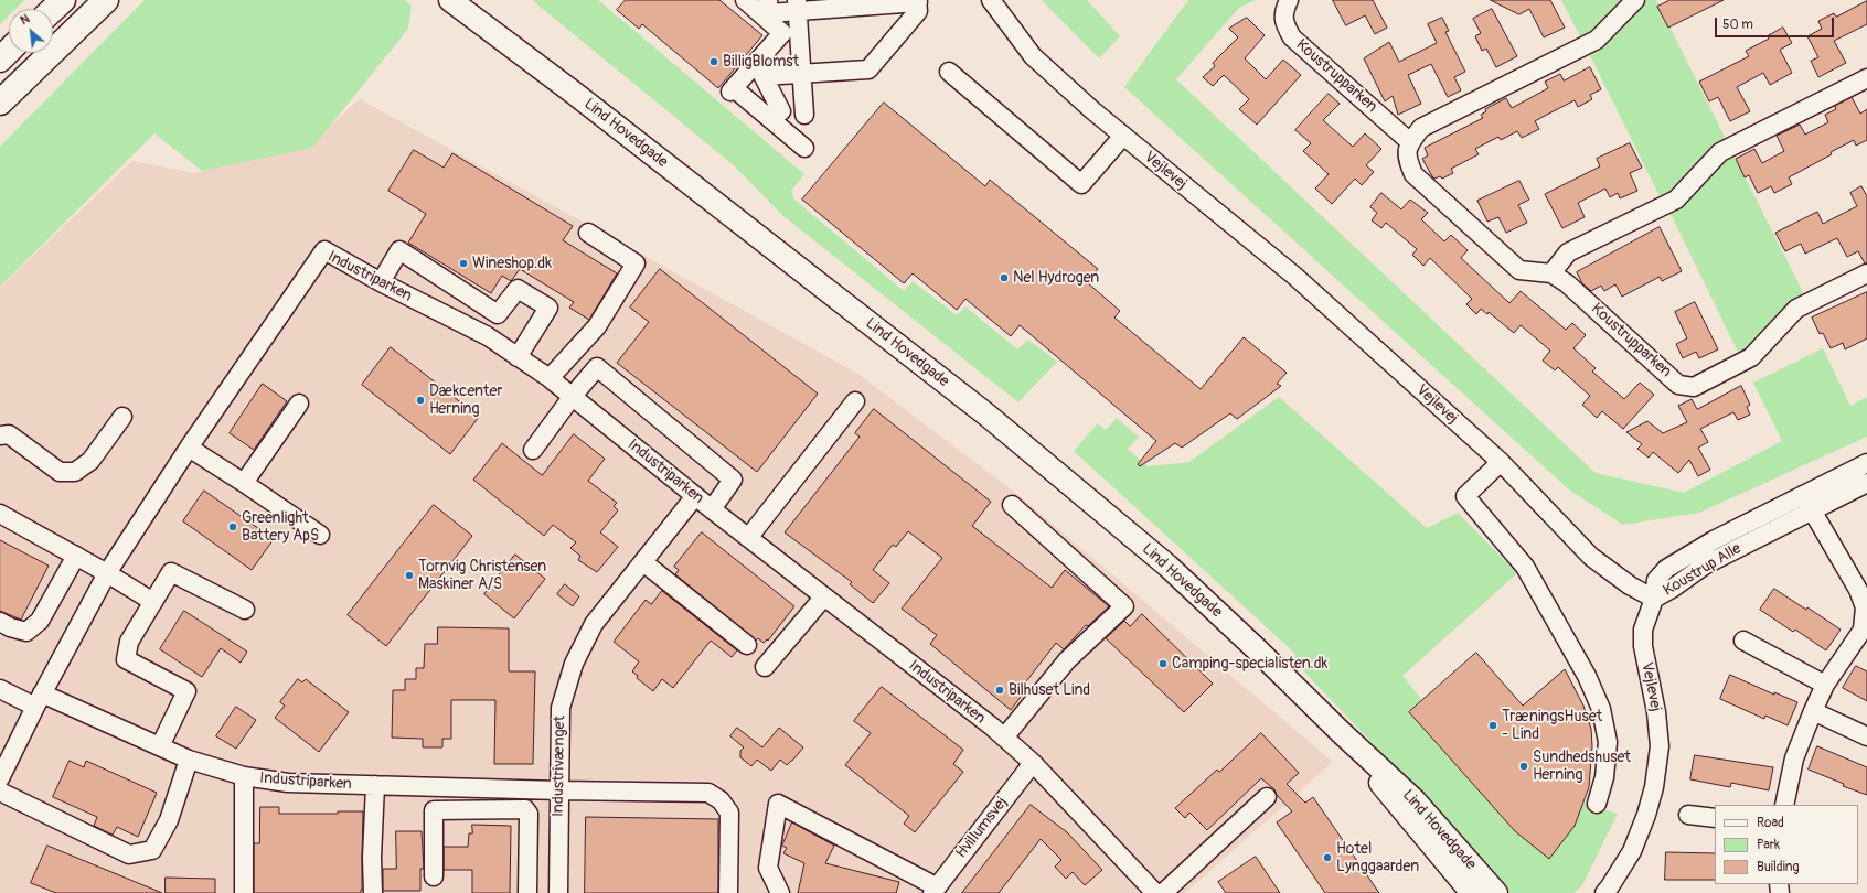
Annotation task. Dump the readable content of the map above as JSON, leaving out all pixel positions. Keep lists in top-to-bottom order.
{
  "streets": {
    "main road": ["Lind Hovedgade"],
    "street": [
      "Koustrupparken",
      "Vejlevej",
      "Industriparken",
      "Koustrup Alle",
      "Industrivænget",
      "Hvillumsvej"
    ]
  },
  "crossings": [
    ["Vejlevej", "Koustrup Alle"],
    ["Industriparken", "Industrivænget"],
    ["Industriparken", "Hvillumsvej"]
  ],
  "places": [
    "BilligBlomst",
    "Wineshop.dk",
    "Nel Hydrogen",
    "Dækcenter Herning",
    "Greenlight Battery ApS",
    "Tornvig Christensen Maskiner A/S",
    "Camping-specialisten.dk",
    "Bilhuset Lind",
    "TræningsHuset - Lind",
    "Sundhedshuset Herning",
    "Hotel Lynggaarden"
  ],
  "legend": ["Road", "Park", "Building"],
  "scale_bar": "50 m",
  "north": "top left"
}
